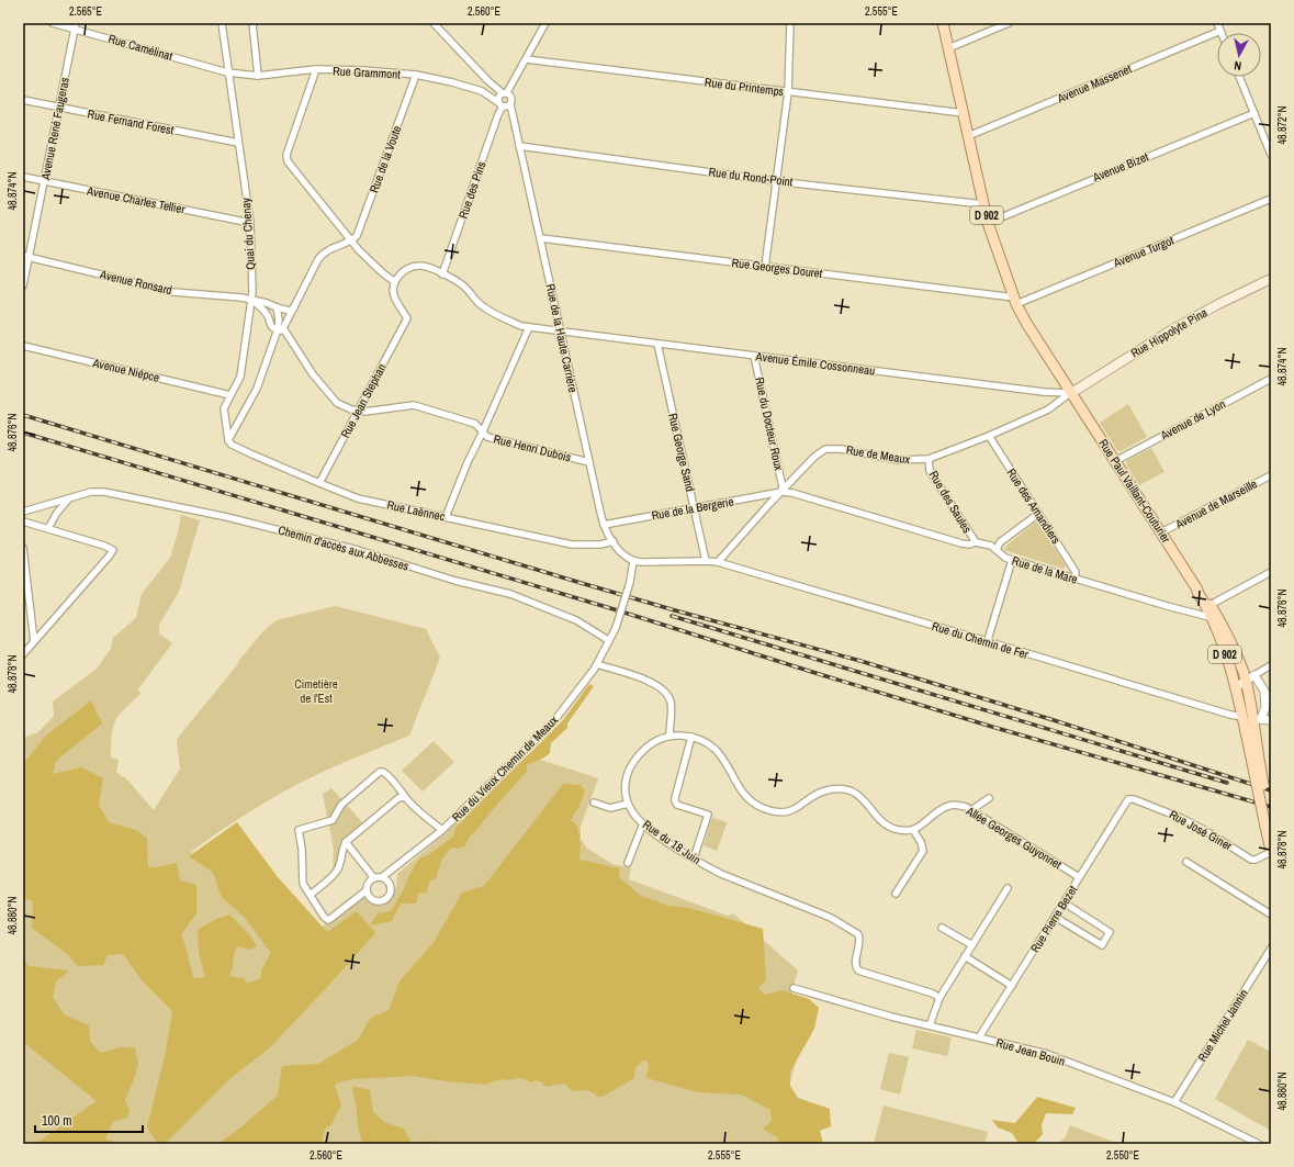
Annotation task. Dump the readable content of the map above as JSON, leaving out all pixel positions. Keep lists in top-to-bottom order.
{
  "streets": {
    "main road": ["D 902", "Rue Hippolyte Pina", "Rue Paul Vaillant-Couturier"],
    "street": [
      "Rue Camélinat",
      "Rue Grammont",
      "Avenue Massenet",
      "Rue du Printemps",
      "Rue Fernand Forest",
      "Avenue René Faugeras",
      "Rue de la Voute",
      "Avenue Bizet",
      "Rue du Rond-Point",
      "Rue des Pins",
      "Avenue Charles Tellier",
      "Quai du Chenay",
      "Avenue Turgot",
      "Rue Georges Douret",
      "Avenue Ronsard",
      "Rue de la Haute Carrière",
      "Avenue Émile Cossonneau",
      "Avenue Niépce",
      "Rue Jean Stephan",
      "Avenue de Lyon",
      "Rue du Docteur Roux",
      "Rue Henri Dubois",
      "Rue George Sand",
      "Rue de Meaux",
      "Rue des Saules",
      "Avenue de Marseille",
      "Rue des Amandiers",
      "Rue de la Bergerie",
      "Rue Laënnec",
      "Chemin d'accès aux Abbesses",
      "Rue de la Mare",
      "Rue du Chemin de Fer",
      "Rue du Vieux Chemin de Meaux",
      "Rue José Giner",
      "Allée Georges Guyonnet",
      "Rue du 18 Juin",
      "Rue Pierre Bezet",
      "Rue Michel Jannin",
      "Rue Jean Bouin"
    ]
  },
  "crossings": [
    ["Rue Camélinat", "Rue Grammont"],
    ["Rue Camélinat", "Avenue René Faugeras"],
    ["Rue Camélinat", "Quai du Chenay"],
    ["Rue Grammont", "Rue de la Voute"],
    ["Rue Grammont", "Rue des Pins"],
    ["Rue Grammont", "Quai du Chenay"],
    ["Avenue Massenet", "D 902"],
    ["Rue du Printemps", "Rue des Pins"],
    ["Rue du Printemps", "D 902"],
    ["Rue Fernand Forest", "Avenue René Faugeras"],
    ["Rue Fernand Forest", "Quai du Chenay"],
    ["Avenue René Faugeras", "Avenue Charles Tellier"],
    ["Avenue René Faugeras", "Avenue Ronsard"],
    ["Avenue Bizet", "D 902"],
    ["Rue du Rond-Point", "D 902"],
    ["Rue du Rond-Point", "Rue de la Haute Carrière"],
    ["Rue des Pins", "Rue de la Haute Carrière"],
    ["Rue des Pins", "Avenue Émile Cossonneau"],
    ["Avenue Charles Tellier", "Quai du Chenay"],
    ["D 902", "Avenue Turgot"],
    ["D 902", "Rue Georges Douret"],
    ["D 902", "Rue Hippolyte Pina"],
    ["D 902", "Avenue Émile Cossonneau"],
    ["D 902", "Rue de Meaux"],
    ["D 902", "Rue Paul Vaillant-Couturier"],
    ["D 902", "Rue José Giner"],
    ["Quai du Chenay", "Avenue Ronsard"],
    ["Quai du Chenay", "Avenue Niépce"],
    ["Quai du Chenay", "Rue Laënnec"],
    ["Avenue Turgot", "Rue Georges Douret"],
    ["Rue Georges Douret", "Rue de la Haute Carrière"],
    ["Rue Hippolyte Pina", "Avenue Émile Cossonneau"],
    ["Rue Hippolyte Pina", "Rue de Meaux"],
    ["Rue Hippolyte Pina", "Rue Paul Vaillant-Couturier"],
    ["Rue de la Haute Carrière", "Avenue Émile Cossonneau"],
    ["Rue de la Haute Carrière", "Rue Henri Dubois"],
    ["Rue de la Haute Carrière", "Rue de la Bergerie"],
    ["Rue de la Haute Carrière", "Rue Laënnec"],
    ["Rue de la Haute Carrière", "Rue du Vieux Chemin de Meaux"],
    ["Avenue Émile Cossonneau", "Rue Jean Stephan"],
    ["Avenue Émile Cossonneau", "Rue du Docteur Roux"],
    ["Avenue Émile Cossonneau", "Rue George Sand"],
    ["Avenue Émile Cossonneau", "Rue de Meaux"],
    ["Avenue Émile Cossonneau", "Rue Paul Vaillant-Couturier"],
    ["Rue Jean Stephan", "Rue Henri Dubois"],
    ["Rue Jean Stephan", "Rue Laënnec"],
    ["Avenue de Lyon", "Rue Paul Vaillant-Couturier"],
    ["Rue du Docteur Roux", "Rue de Meaux"],
    ["Rue du Docteur Roux", "Rue de la Bergerie"],
    ["Rue du Docteur Roux", "Rue de la Mare"],
    ["Rue George Sand", "Rue de la Bergerie"],
    ["Rue de Meaux", "Rue Paul Vaillant-Couturier"],
    ["Rue de Meaux", "Rue des Saules"],
    ["Rue de Meaux", "Rue des Amandiers"],
    ["Rue de Meaux", "Rue de la Bergerie"],
    ["Rue de Meaux", "Rue de la Mare"],
    ["Rue de Meaux", "Rue du Chemin de Fer"],
    ["Rue Paul Vaillant-Couturier", "Avenue de Marseille"],
    ["Rue Paul Vaillant-Couturier", "Rue de la Mare"],
    ["Rue Paul Vaillant-Couturier", "Rue du Chemin de Fer"],
    ["Rue des Saules", "Rue de la Mare"],
    ["Rue des Amandiers", "Rue de la Mare"],
    ["Rue de la Bergerie", "Rue de la Mare"],
    ["Chemin d'accès aux Abbesses", "Rue du Vieux Chemin de Meaux"],
    ["Rue José Giner", "Rue Pierre Bezet"],
    ["Allée Georges Guyonnet", "Rue Pierre Bezet"],
    ["Rue Pierre Bezet", "Rue Jean Bouin"],
    ["Rue Michel Jannin", "Rue Jean Bouin"]
  ],
  "parks": ["Cimetière de l'Est"],
  "scale_bar": "100 m",
  "north": "bottom",
  "coordinates": [
    "2.565°E",
    "2.560°E",
    "2.555°E",
    "48.872°N",
    "48.874°N",
    "48.876°N",
    "48.878°N",
    "48.880°N",
    "2.550°E"
  ]
}
